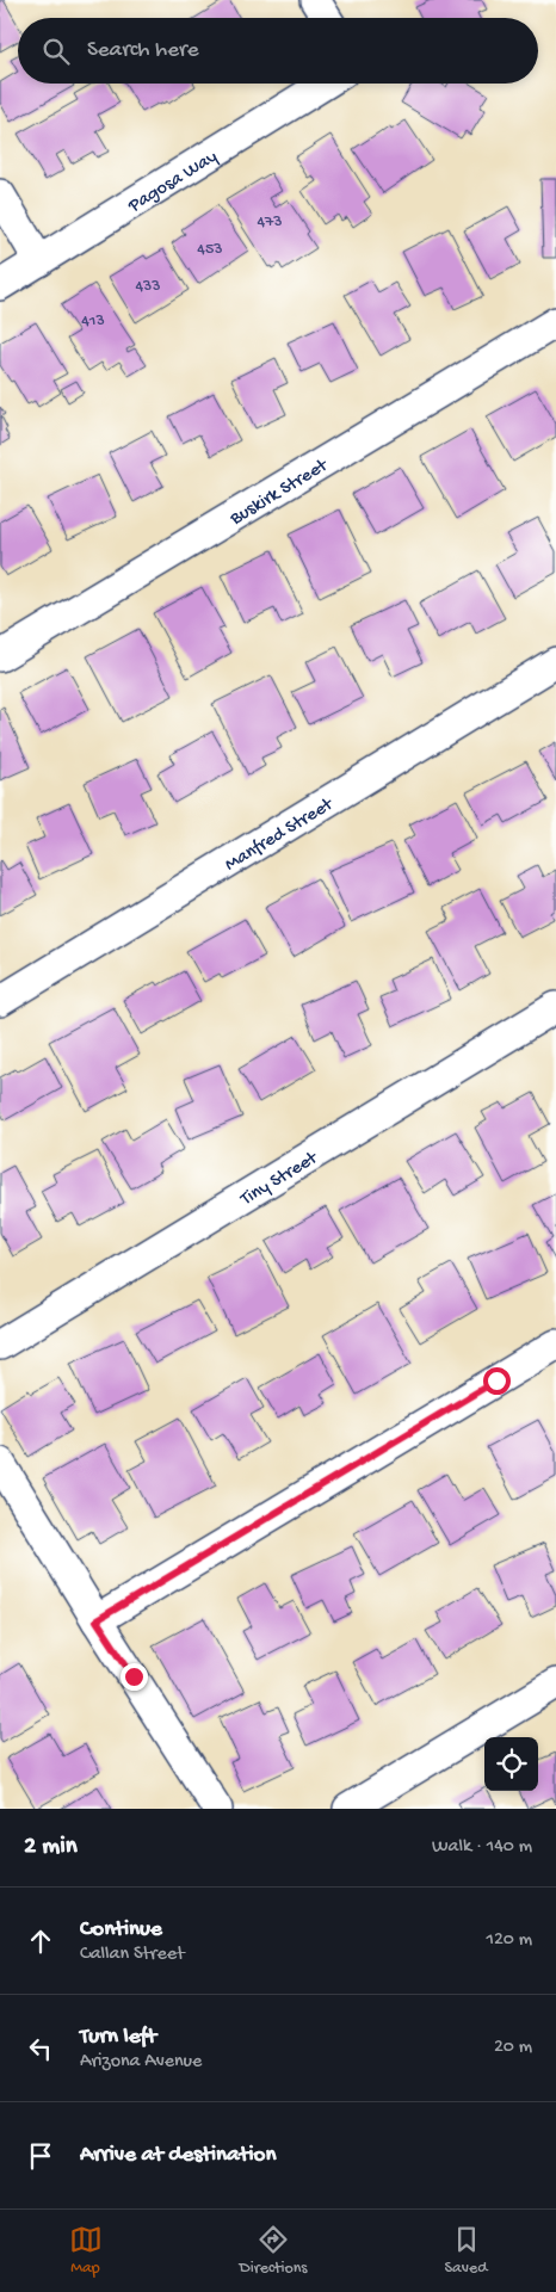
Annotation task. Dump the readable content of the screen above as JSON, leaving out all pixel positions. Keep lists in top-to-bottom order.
{
  "streets": {
    "street": [
      "Pagosa Way",
      "Buskirk Street",
      "Manfred Street",
      "Tiny Street"
    ]
  },
  "house_numbers": [
    "473",
    "453",
    "433",
    "413"
  ],
  "page": {
    "search": "Search here",
    "heading": ["2 min", "Walk · 140 m"],
    "list": [
      ["Continue", "Callan Street", "120 m"],
      ["Turn left", "Arizona Avenue", "20 m"],
      "Arrive at destination"
    ],
    "nav": ["Map", "Directions", "Saved"]
  }
}
